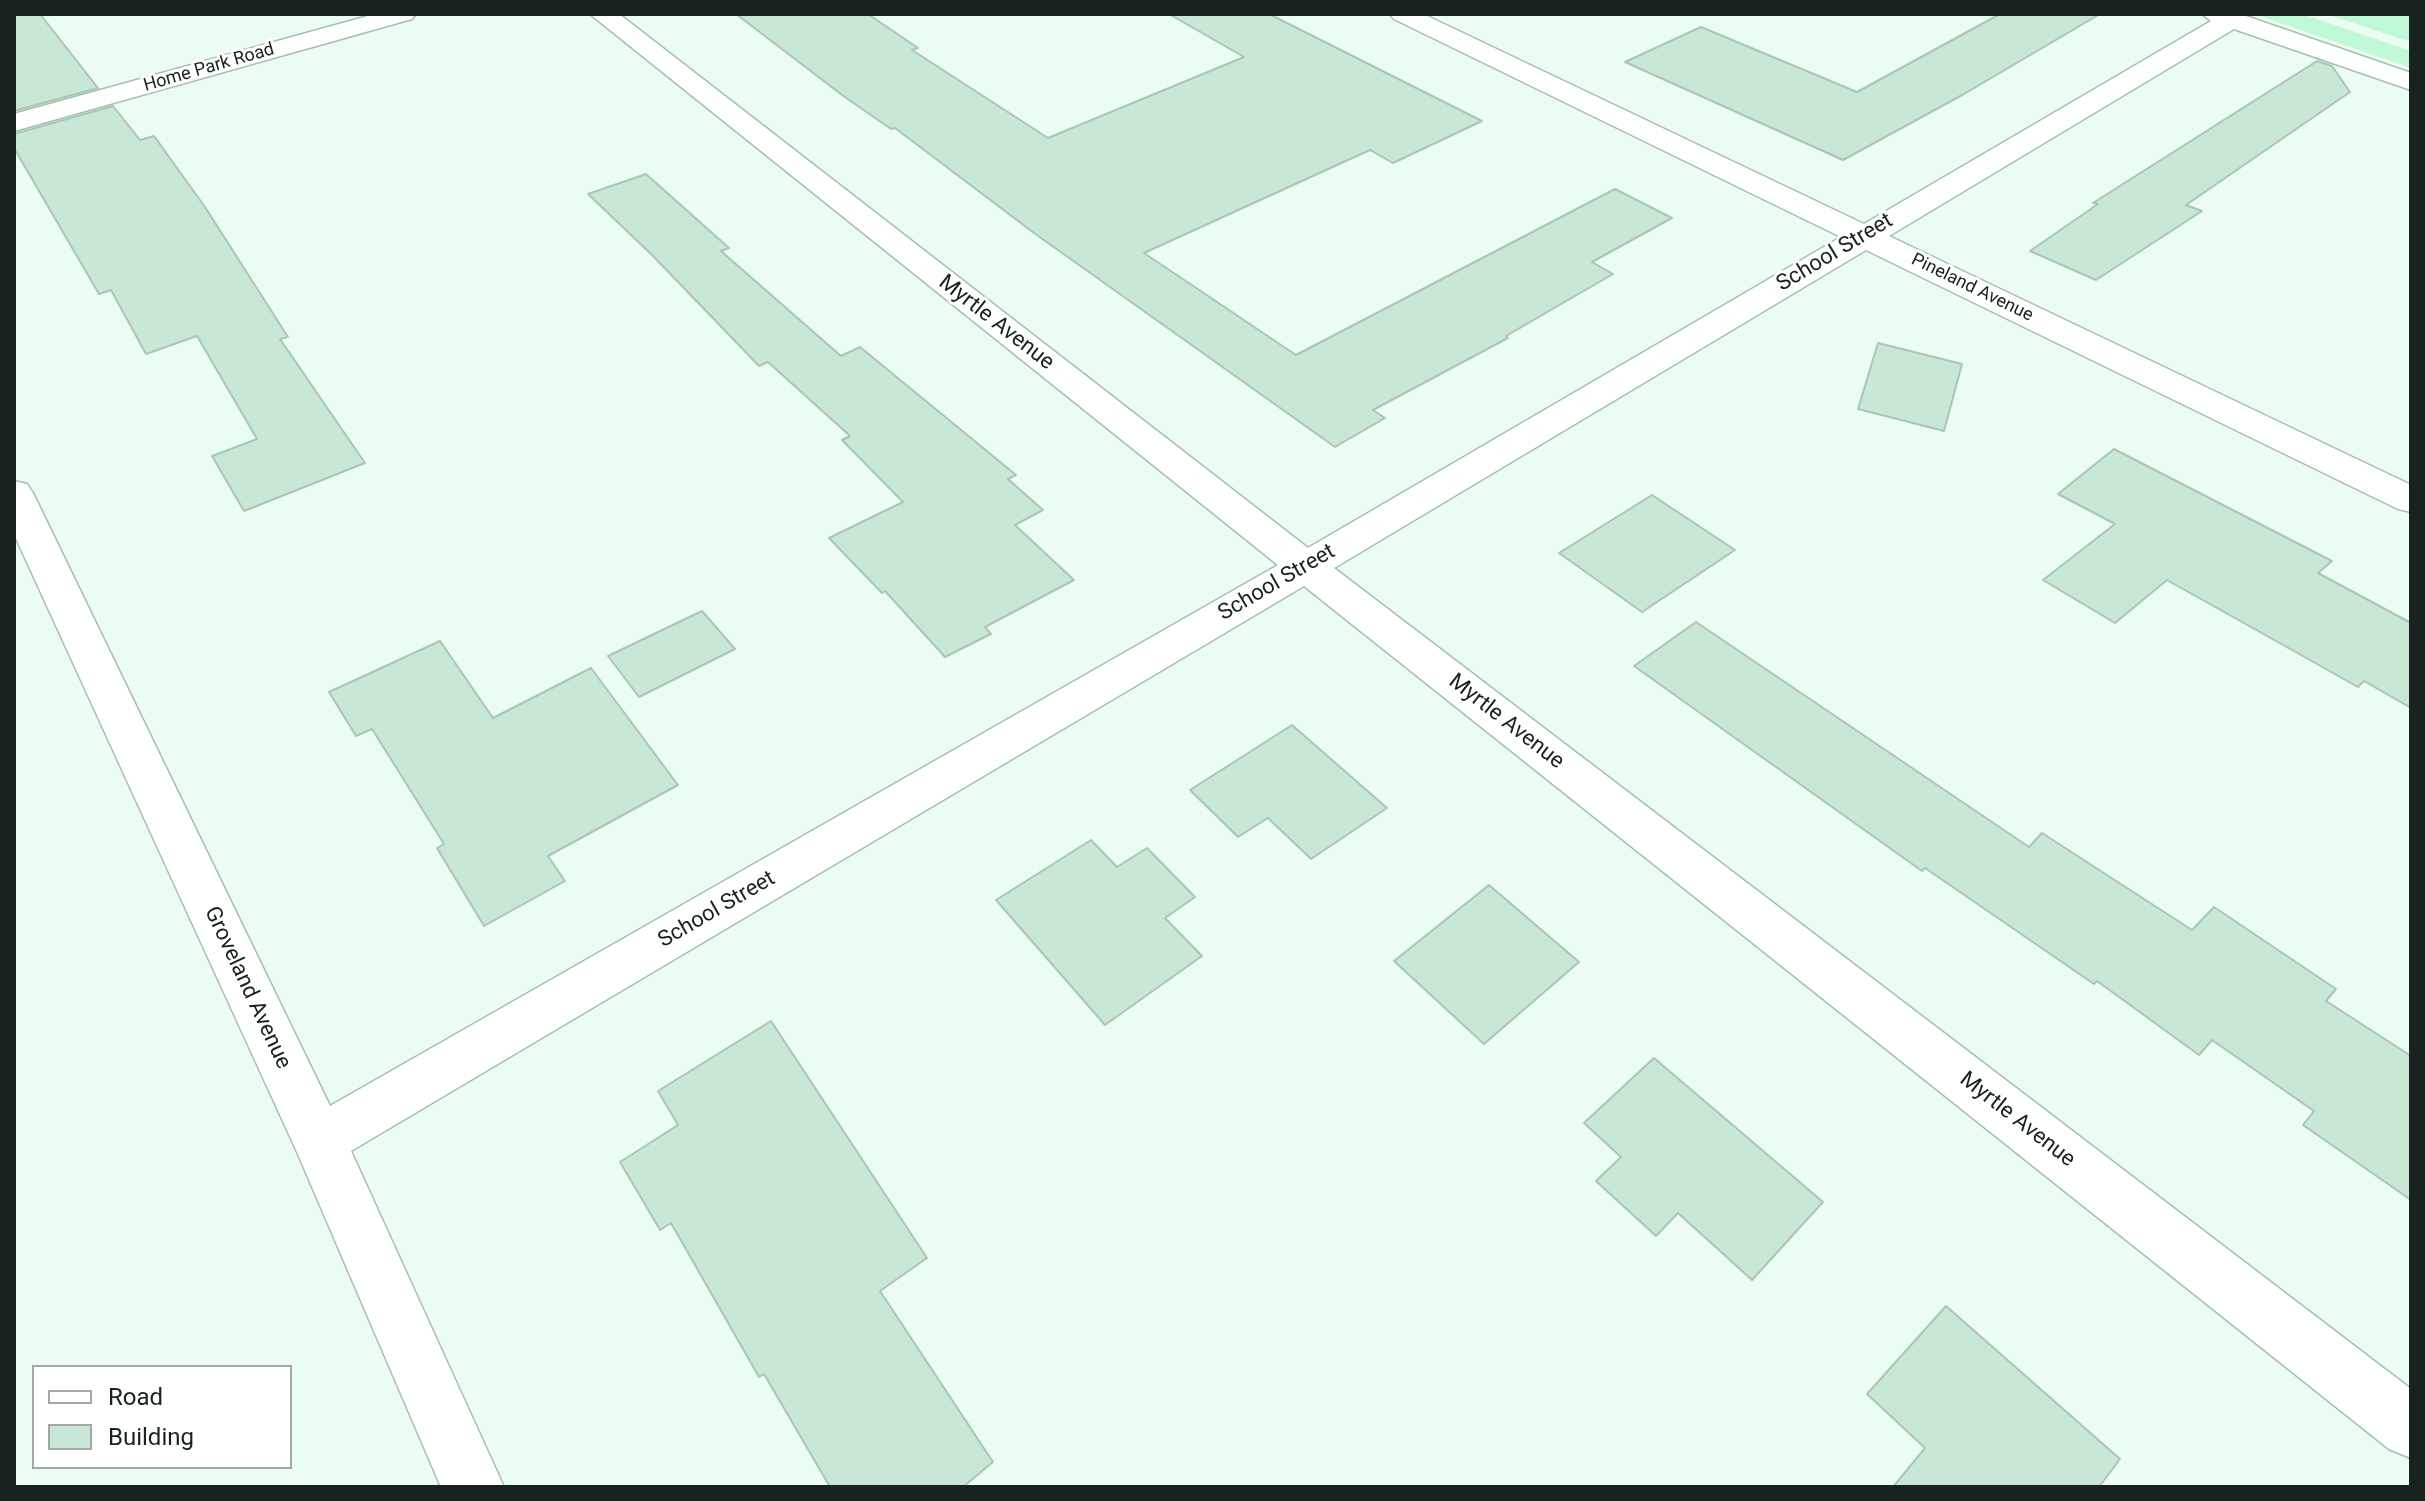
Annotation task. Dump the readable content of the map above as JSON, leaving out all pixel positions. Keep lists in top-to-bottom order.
{
  "streets": {
    "street": [
      "Home Park Road",
      "School Street",
      "Pineland Avenue",
      "Myrtle Avenue",
      "Groveland Avenue"
    ]
  },
  "crossings": [
    ["School Street", "Pineland Avenue"],
    ["School Street", "Myrtle Avenue"],
    ["School Street", "Groveland Avenue"]
  ],
  "legend": ["Road", "Building"]
}
